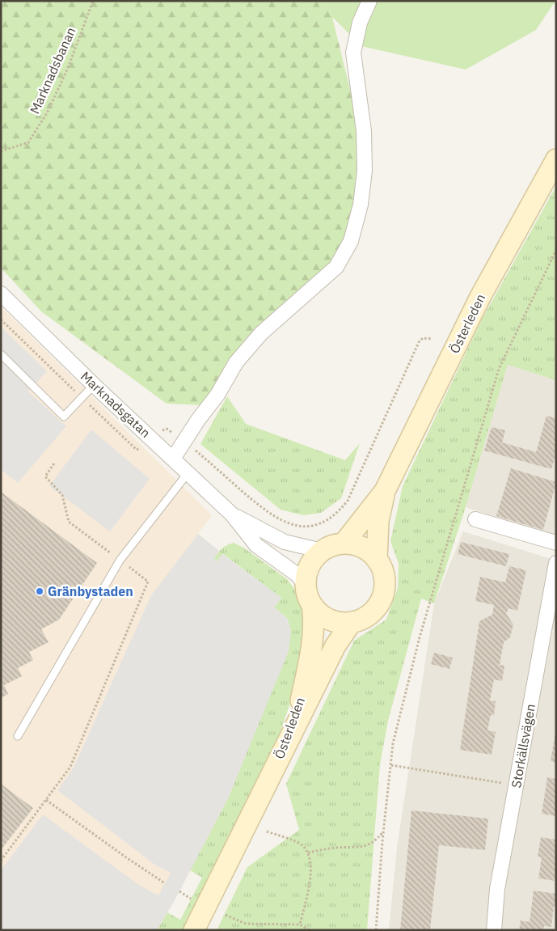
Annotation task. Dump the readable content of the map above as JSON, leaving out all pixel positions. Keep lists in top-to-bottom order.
{
  "streets": {
    "main road": ["Österleden"],
    "street": ["Marknadsgatan", "Storkällsvägen"],
    "path": ["Marknadsbanan"]
  },
  "crossings": [
    ["Österleden", "Marknadsgatan"]
  ],
  "places": ["Gränbystaden"]
}
